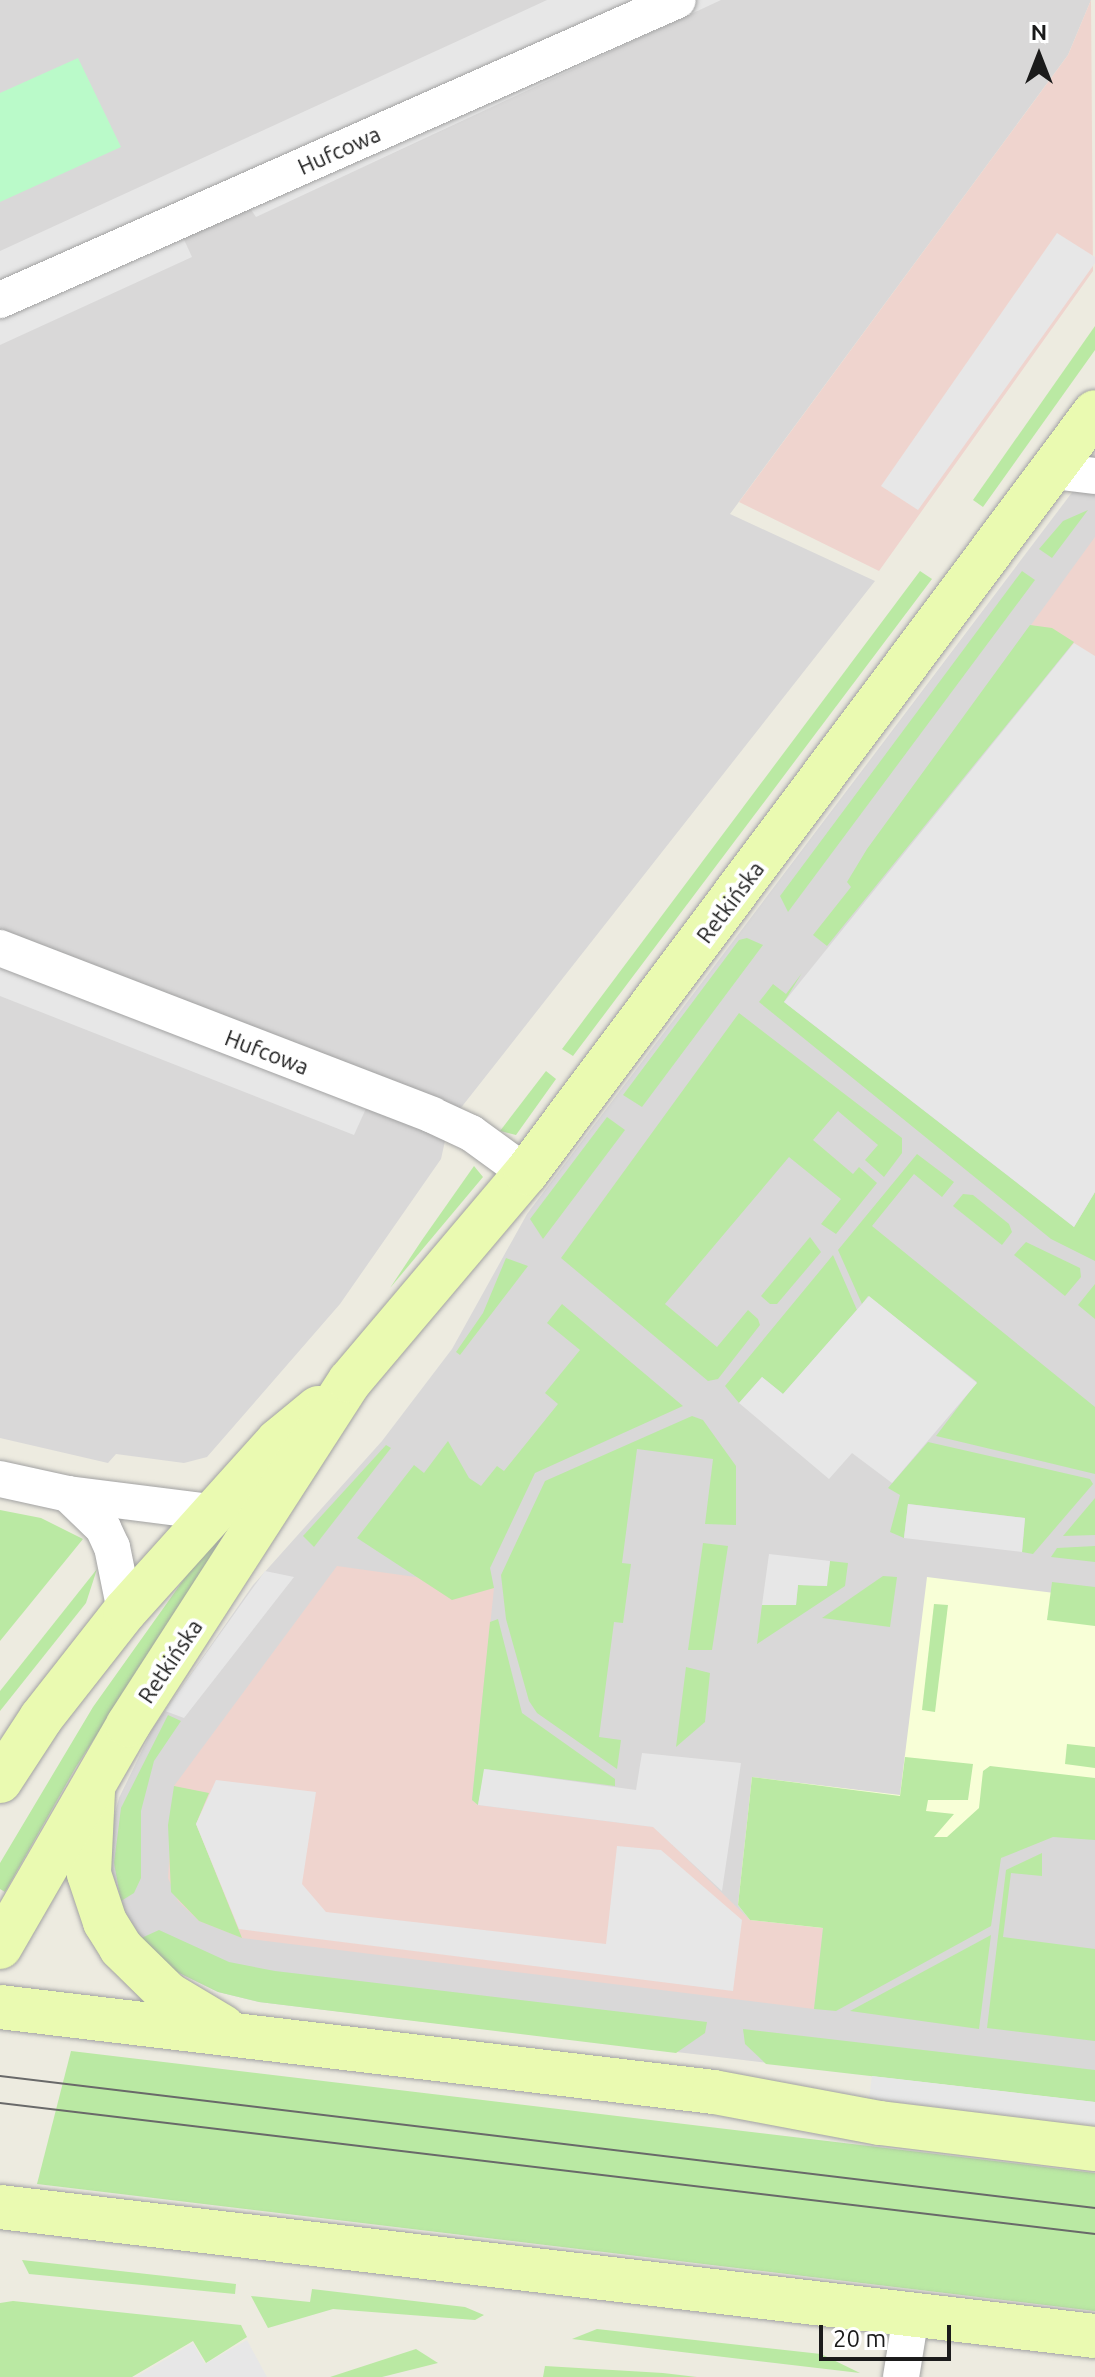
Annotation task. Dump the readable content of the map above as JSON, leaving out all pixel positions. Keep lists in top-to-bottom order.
{
  "streets": {
    "street": ["Hufcowa", "Retkińska"]
  },
  "crossings": [
    ["Hufcowa", "Retkińska"]
  ],
  "scale_bar": "20 m",
  "north": "top"
}
